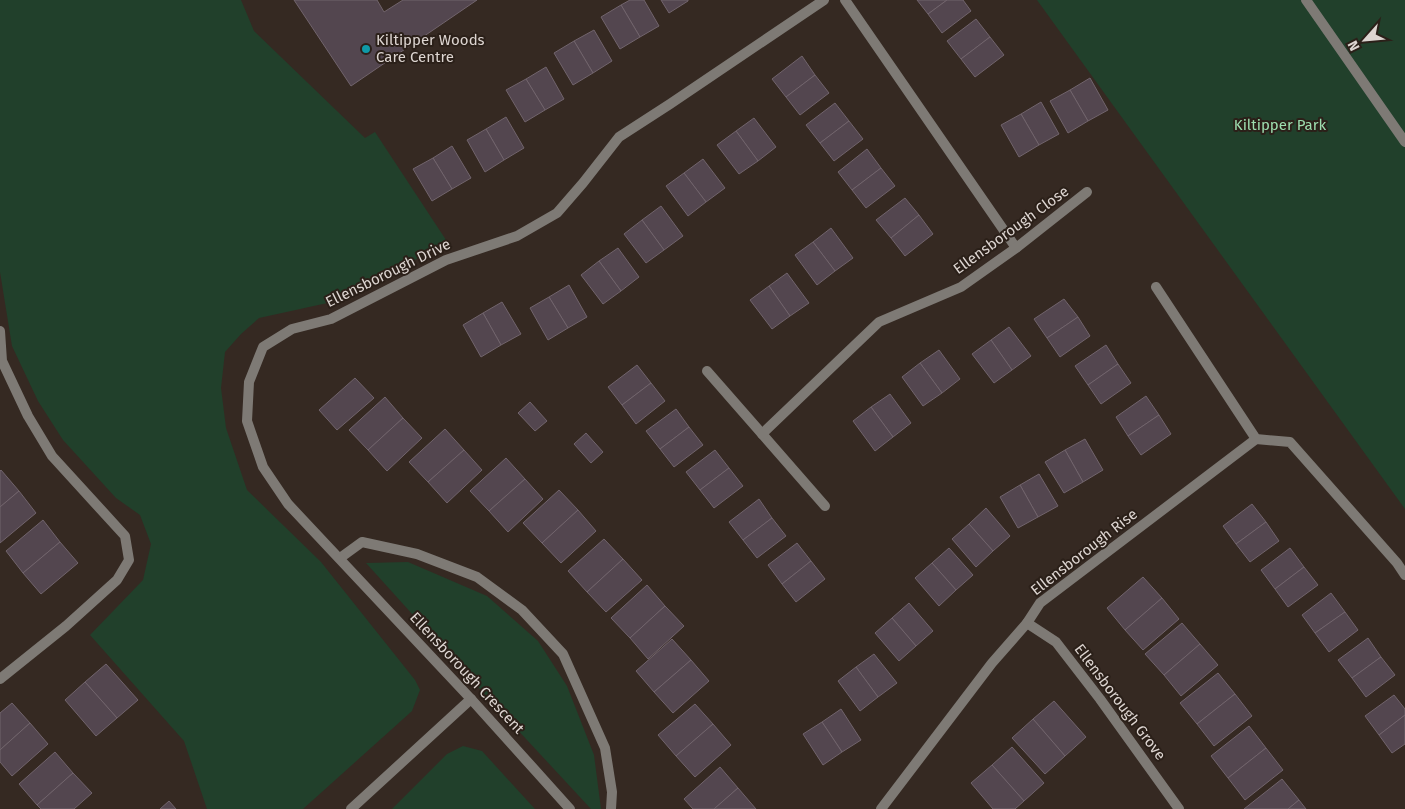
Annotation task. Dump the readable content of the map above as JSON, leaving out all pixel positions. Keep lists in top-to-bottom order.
{
  "streets": {
    "street": [
      "Ellensborough Close",
      "Ellensborough Drive",
      "Ellensborough Rise",
      "Ellensborough Crescent",
      "Ellensborough Grove"
    ]
  },
  "crossings": [
    ["Ellensborough Drive", "Ellensborough Crescent"],
    ["Ellensborough Rise", "Ellensborough Grove"]
  ],
  "parks": ["Kiltipper Park"],
  "places": ["Kiltipper Woods Care Centre"],
  "north": "bottom left"
}
